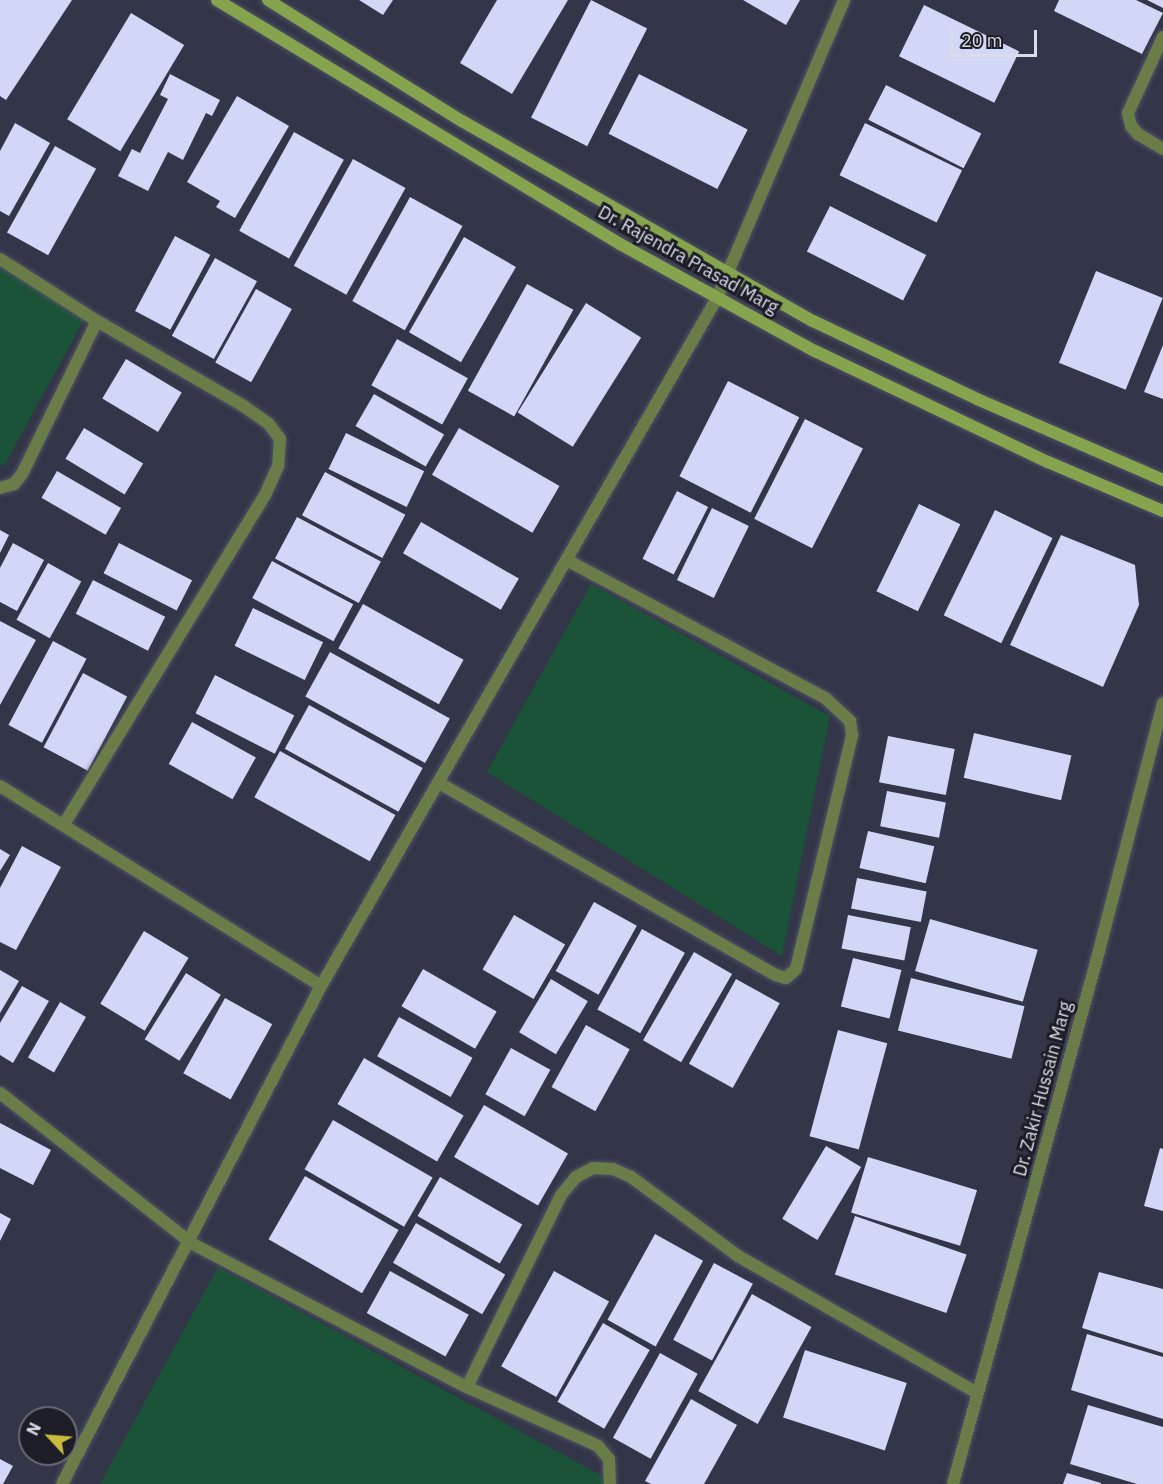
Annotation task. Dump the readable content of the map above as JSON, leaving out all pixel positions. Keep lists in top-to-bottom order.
{
  "streets": {
    "main road": ["Dr. Rajendra Prasad Marg"],
    "street": ["Dr. Zakir Hussain Marg"]
  },
  "scale_bar": "20 m",
  "north": "top left"
}
